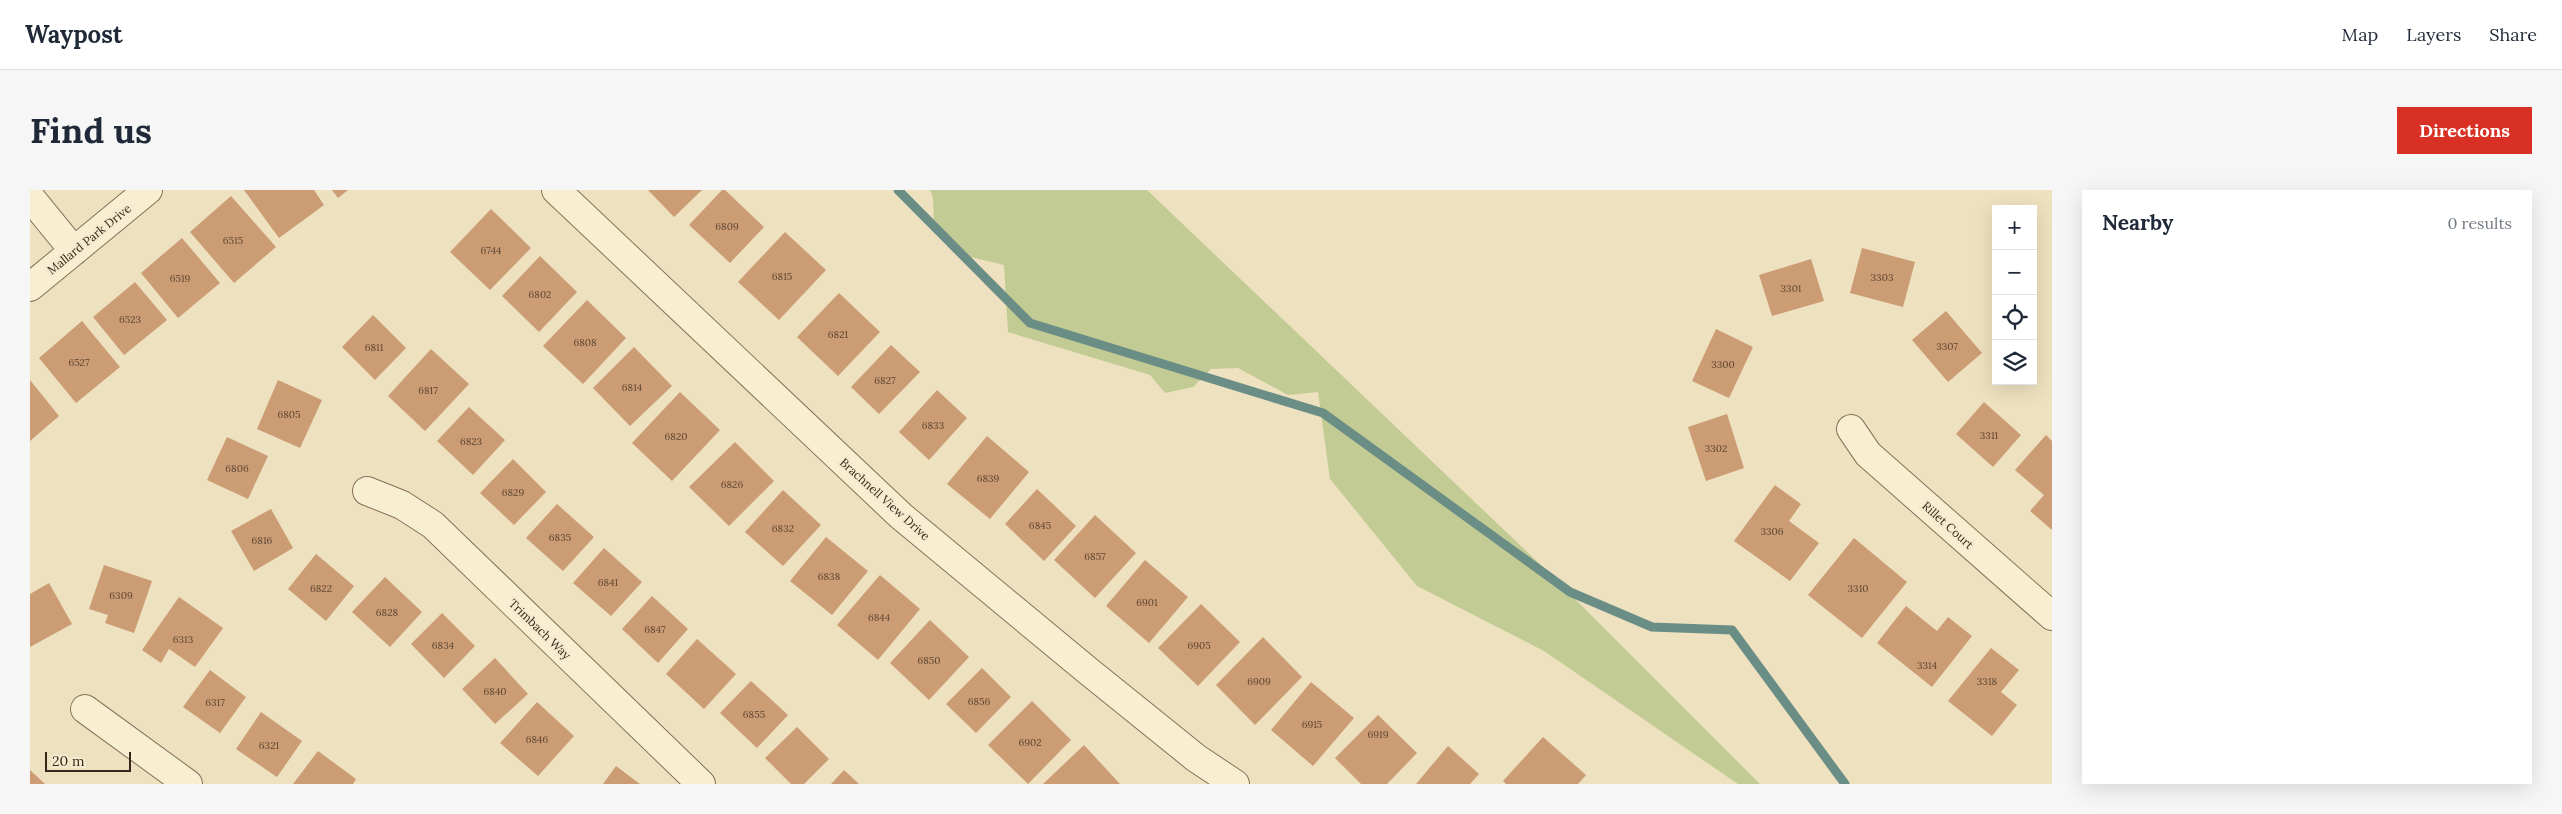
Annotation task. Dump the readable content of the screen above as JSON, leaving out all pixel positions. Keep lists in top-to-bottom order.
{
  "streets": {
    "street": [
      "Mallard Park Drive",
      "Brachnell View Drive",
      "Rillet Court",
      "Trimbach Way"
    ]
  },
  "house_numbers": [
    "6809",
    "6515",
    "6744",
    "6815",
    "3303",
    "6519",
    "3301",
    "6802",
    "6523",
    "6821",
    "6808",
    "3307",
    "6811",
    "6527",
    "3300",
    "6827",
    "6814",
    "6817",
    "6805",
    "6833",
    "3311",
    "6820",
    "6823",
    "3302",
    "6806",
    "6839",
    "6826",
    "6829",
    "6845",
    "6832",
    "3306",
    "6835",
    "6816",
    "6857",
    "6838",
    "6841",
    "6822",
    "3310",
    "6309",
    "6901",
    "6828",
    "6844",
    "6847",
    "6313",
    "6834",
    "6905",
    "6850",
    "3314",
    "6909",
    "3318",
    "6840",
    "6856",
    "6317",
    "6855",
    "6915",
    "6919",
    "6846",
    "6902",
    "6321"
  ],
  "scale_bar": "20 m",
  "page": {
    "header": "Waypost",
    "nav": ["Map", "Layers", "Share"],
    "buttons": "Directions",
    "title": "Find us",
    "heading": ["Nearby", "0 results"],
    "map_buttons": ["+", "−"],
    "scale": "20 m"
  }
}
